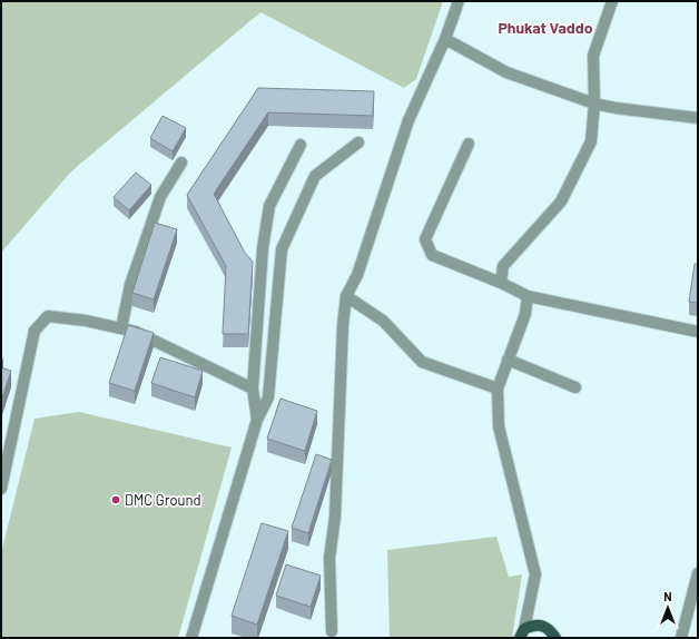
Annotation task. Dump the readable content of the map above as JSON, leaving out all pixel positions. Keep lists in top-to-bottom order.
{
  "districts": ["Phukat Vaddo"],
  "places": ["DMC Ground"],
  "north": "top"
}
